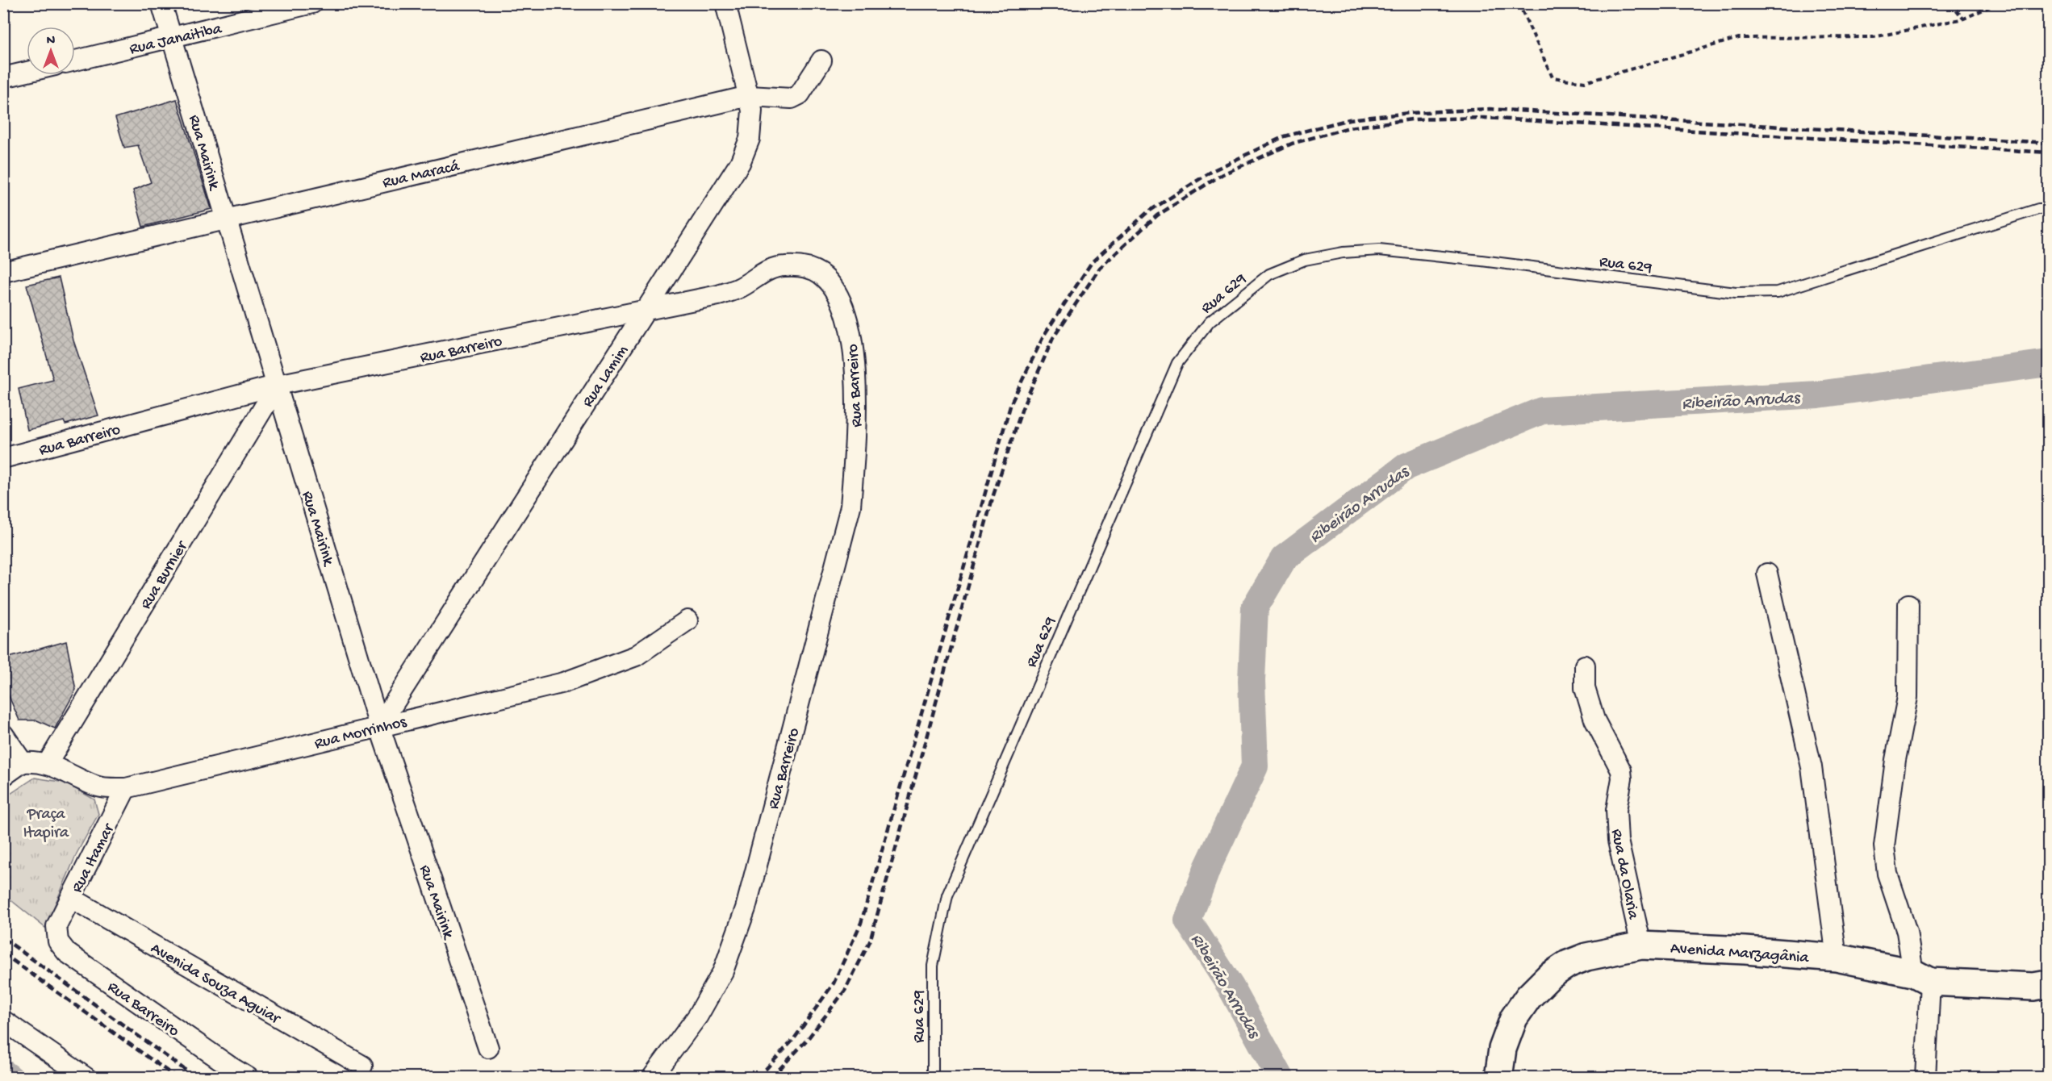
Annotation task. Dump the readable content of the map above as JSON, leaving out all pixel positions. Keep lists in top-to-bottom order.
{
  "streets": {
    "street": [
      "Rua Janaitiba",
      "Rua Mairink",
      "Rua Maracá",
      "Rua Barreiro",
      "Rua Lamim",
      "Rua Burnier",
      "Rua Morrinhos",
      "Rua Itamar",
      "Rua da Olaria",
      "Avenida Marzagânia",
      "Avenida Souza Aguiar"
    ],
    "lane": ["Rua 629"]
  },
  "crossings": [
    ["Rua Janaitiba", "Rua Mairink"],
    ["Rua Mairink", "Rua Maracá"],
    ["Rua Mairink", "Rua Barreiro"],
    ["Rua Mairink", "Rua Lamim"],
    ["Rua Mairink", "Rua Burnier"],
    ["Rua Mairink", "Rua Morrinhos"],
    ["Rua Maracá", "Rua Lamim"],
    ["Rua Barreiro", "Rua Lamim"],
    ["Rua Barreiro", "Rua Burnier"],
    ["Rua Barreiro", "Rua Itamar"],
    ["Rua Lamim", "Rua Morrinhos"],
    ["Rua Burnier", "Rua Morrinhos"],
    ["Rua Morrinhos", "Rua Itamar"],
    ["Rua Itamar", "Avenida Souza Aguiar"],
    ["Rua da Olaria", "Avenida Marzagânia"]
  ],
  "water": ["Ribeirão Arrudas"],
  "parks": ["Praça Itapira"],
  "north": "top"
}
